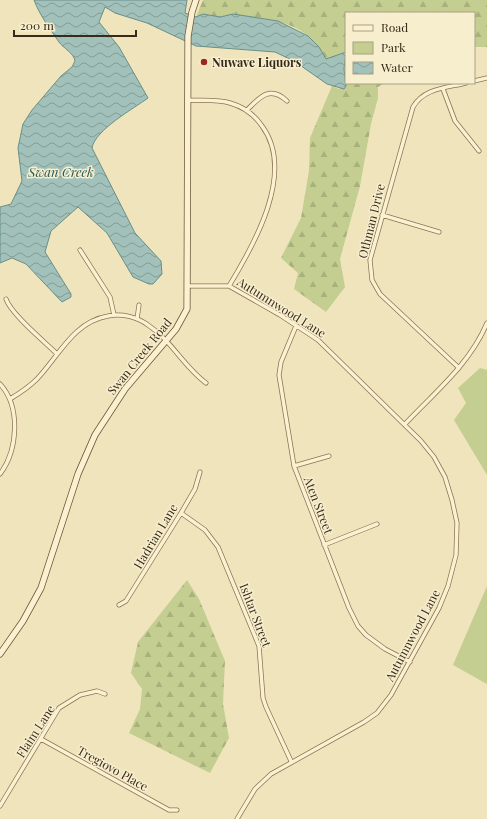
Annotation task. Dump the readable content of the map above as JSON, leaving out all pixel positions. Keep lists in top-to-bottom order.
{
  "streets": {
    "street": [
      "Othman Drive",
      "Autumnwood Lane",
      "Swan Creek Road",
      "Aten Street",
      "Hadrian Lane",
      "Ishtar Street",
      "Flaim Lane",
      "Tregiovo Place"
    ]
  },
  "crossings": [
    ["Autumnwood Lane", "Swan Creek Road"],
    ["Autumnwood Lane", "Aten Street"],
    ["Autumnwood Lane", "Ishtar Street"],
    ["Hadrian Lane", "Ishtar Street"],
    ["Flaim Lane", "Tregiovo Place"]
  ],
  "water": ["Swan Creek"],
  "places": ["Nuwave Liquors"],
  "legend": ["Road", "Park", "Water"],
  "scale_bar": "200 m"
}
